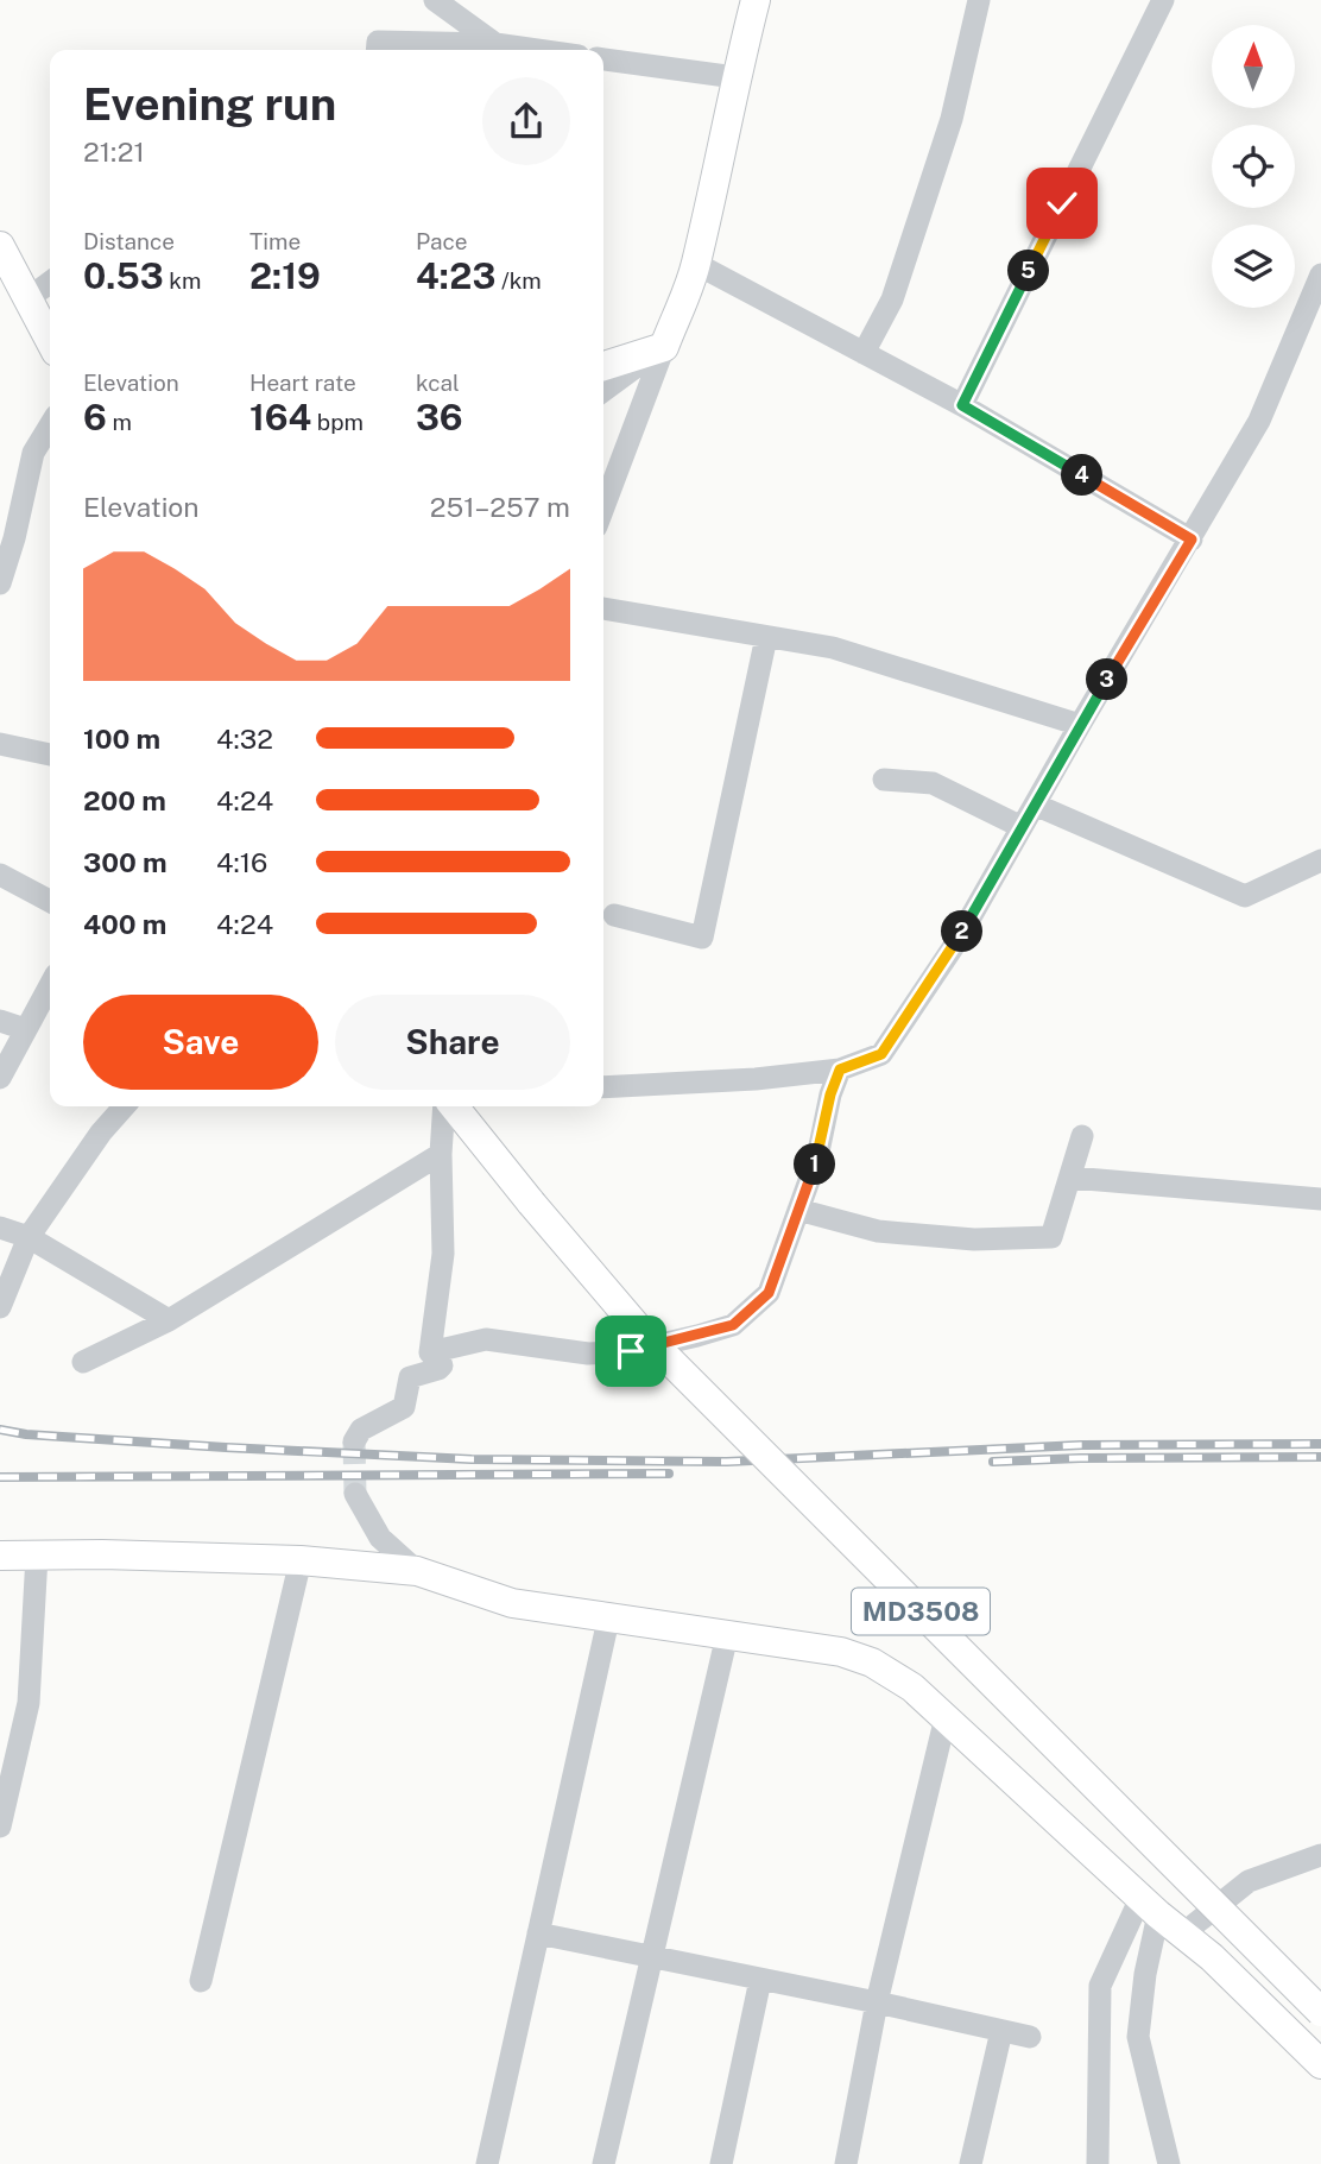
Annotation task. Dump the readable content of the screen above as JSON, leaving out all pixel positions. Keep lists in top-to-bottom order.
{
  "streets": {
    "main road": ["MD3508"]
  },
  "north": "top",
  "page": {
    "heading": ["Evening run", "21:21"],
    "stats": [
      ["Distance", "0.53 km"],
      ["Time", "2:19"],
      ["Pace", "4:23 /km"],
      ["Elevation", "6 m"],
      ["Heart rate", "164 bpm"],
      ["kcal", "36"]
    ],
    "pins": [
      "5",
      "4",
      "3",
      "2",
      "1"
    ],
    "chart": ["Elevation", "251–257 m"],
    "list": [
      {
        "name": "100 m",
        "note": "4:32"
      },
      {
        "name": "200 m",
        "note": "4:24"
      },
      {
        "name": "300 m",
        "note": "4:16"
      },
      {
        "name": "400 m",
        "note": "4:24"
      }
    ],
    "buttons": ["Save", "Share"]
  }
}
